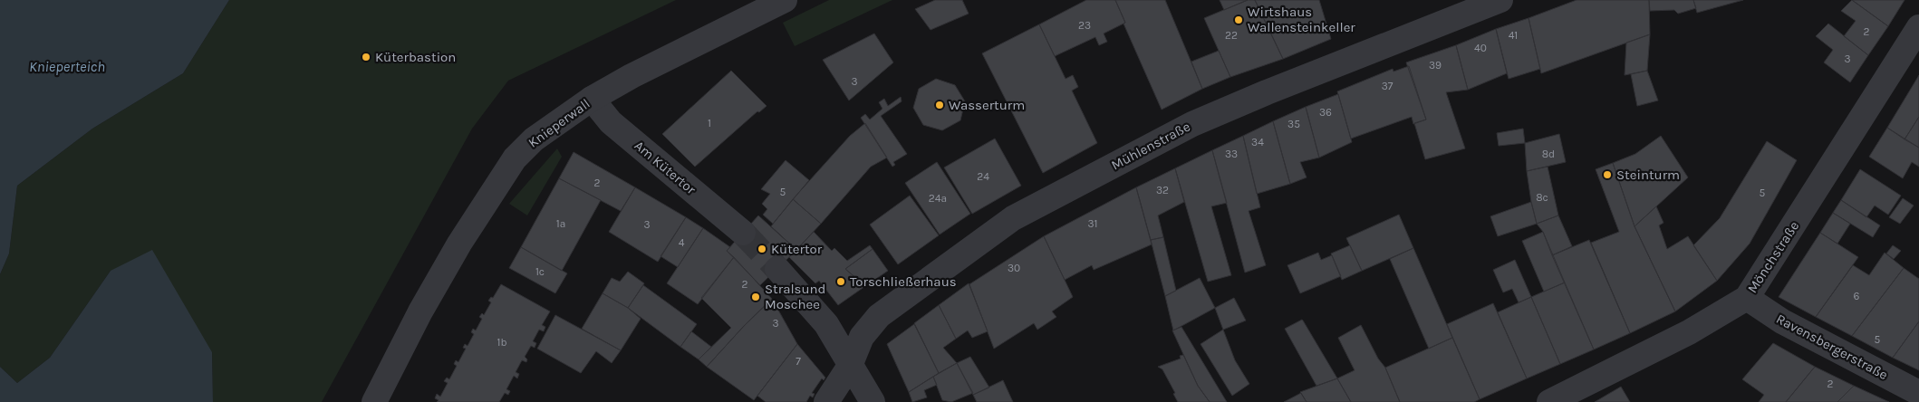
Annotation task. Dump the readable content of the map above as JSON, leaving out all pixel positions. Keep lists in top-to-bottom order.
{
  "streets": {
    "street": [
      "Knieperwall",
      "Mühlenstraße",
      "Am Kütertor",
      "Mönchstraße",
      "Ravensbergerstraße"
    ]
  },
  "crossings": [
    ["Knieperwall", "Am Kütertor"],
    ["Mönchstraße", "Ravensbergerstraße"]
  ],
  "water": ["Knieperteich"],
  "places": [
    "Wirtshaus Wallensteinkeller",
    "Küterbastion",
    "Wasserturm",
    "Steinturm",
    "Kütertor",
    "Torschließerhaus",
    "Stralsund Moschee"
  ],
  "house_numbers": [
    "23",
    "2",
    "22",
    "41",
    "40",
    "3",
    "39",
    "3",
    "37",
    "36",
    "1",
    "35",
    "34",
    "33",
    "8d",
    "24",
    "2",
    "32",
    "5",
    "5",
    "8c",
    "24a",
    "1a",
    "31",
    "3",
    "4",
    "30",
    "1c",
    "2",
    "6",
    "3",
    "5",
    "1b",
    "7",
    "2"
  ]
}
